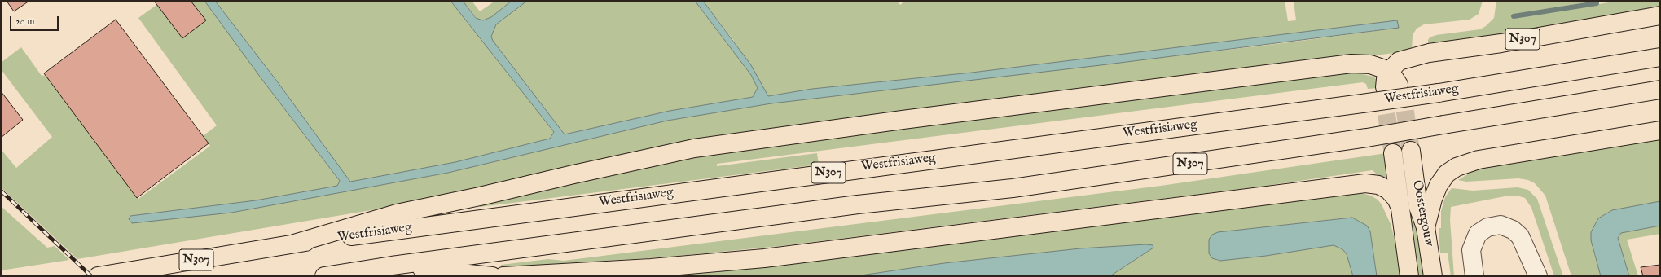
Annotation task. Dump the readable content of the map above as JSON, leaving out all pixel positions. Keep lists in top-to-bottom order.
{
  "streets": {
    "main road": ["N307", "Westfrisiaweg", "Oostergouw"]
  },
  "crossings": [
    ["N307", "Westfrisiaweg"]
  ],
  "scale_bar": "20 m"
}
